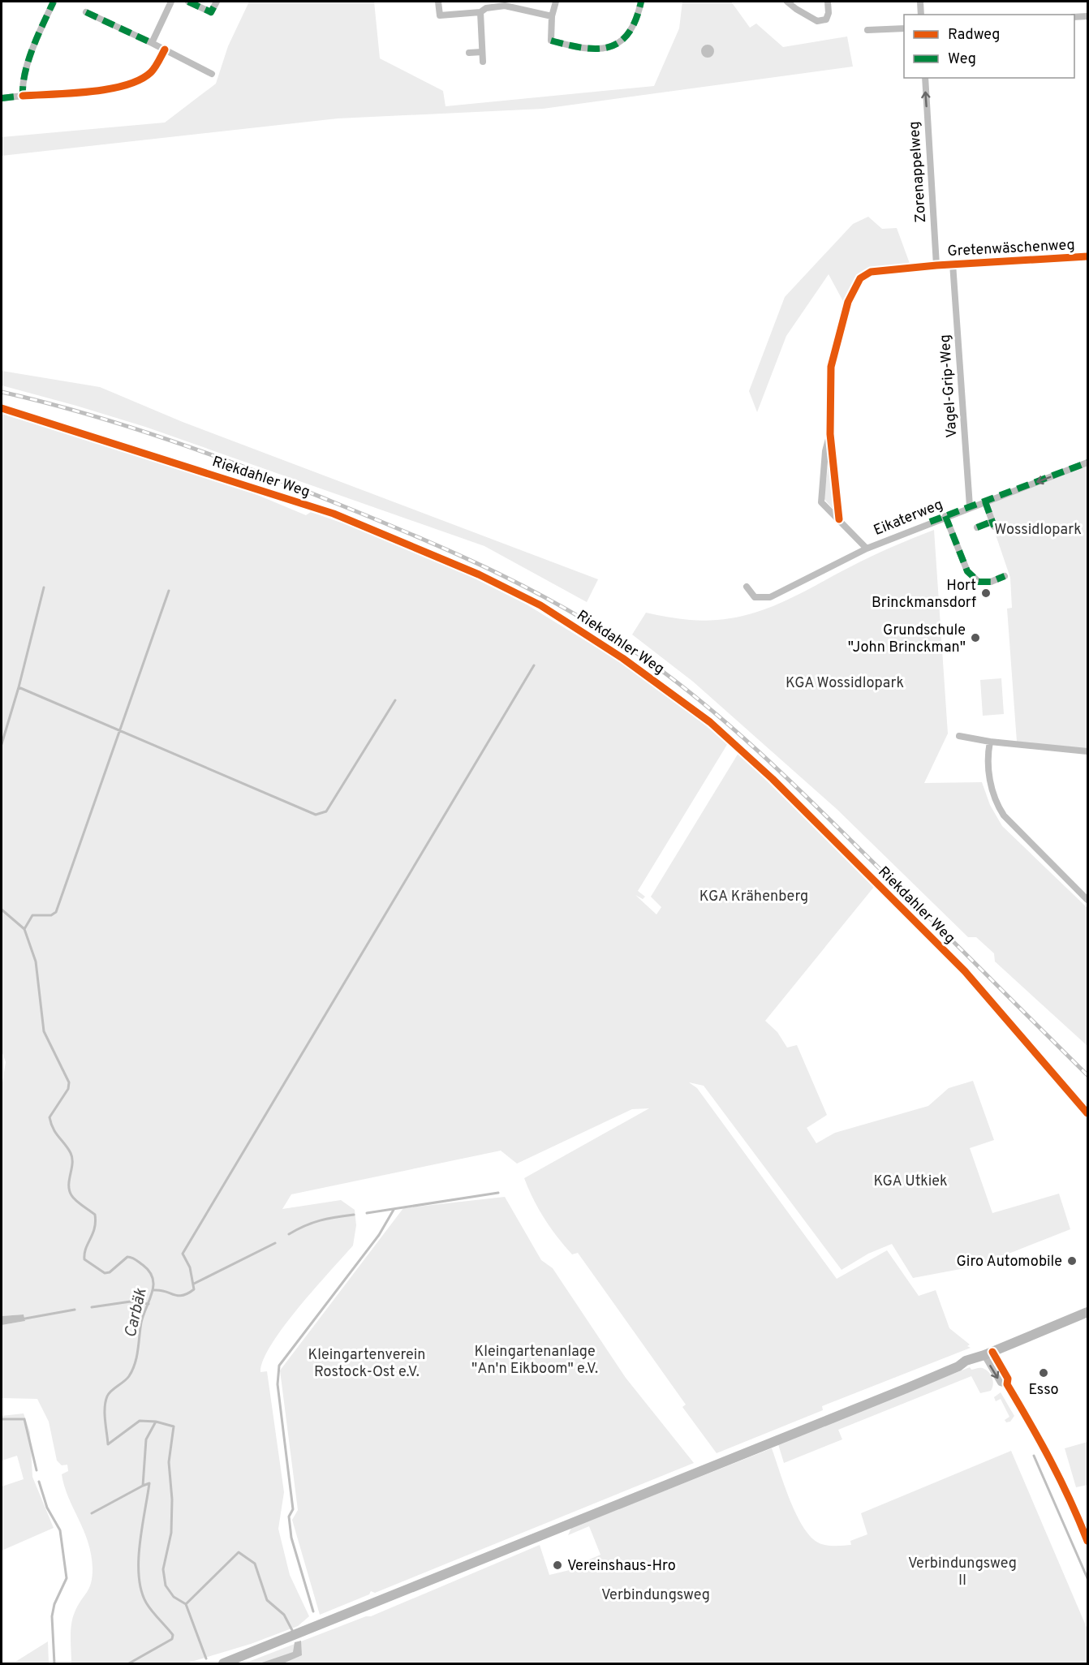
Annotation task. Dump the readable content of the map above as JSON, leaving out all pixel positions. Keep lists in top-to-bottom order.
{
  "streets": {
    "street": [
      "Zorenappelweg",
      "Gretenwäschenweg",
      "Vagel-Grip-Weg",
      "Riekdahler Weg",
      "Eikaterweg"
    ]
  },
  "crossings": [
    ["Zorenappelweg", "Gretenwäschenweg"],
    ["Gretenwäschenweg", "Vagel-Grip-Weg"],
    ["Vagel-Grip-Weg", "Eikaterweg"]
  ],
  "one_way": ["Zorenappelweg"],
  "water": ["Carbäk"],
  "parks": [
    "Wossidlopark",
    "KGA Wossidlopark",
    "KGA Krähenberg",
    "KGA Utkiek",
    "Kleingartenanlage \"An'n Eikboom\" e.V.",
    "Kleingartenverein Rostock-Ost e.V.",
    "Verbindungsweg II",
    "Verbindungsweg"
  ],
  "places": [
    "Hort Brinckmansdorf",
    "Grundschule \"John Brinckman\"",
    "Giro Automobile",
    "Esso",
    "Vereinshaus-Hro"
  ],
  "legend": ["Radweg", "Weg"]
}
